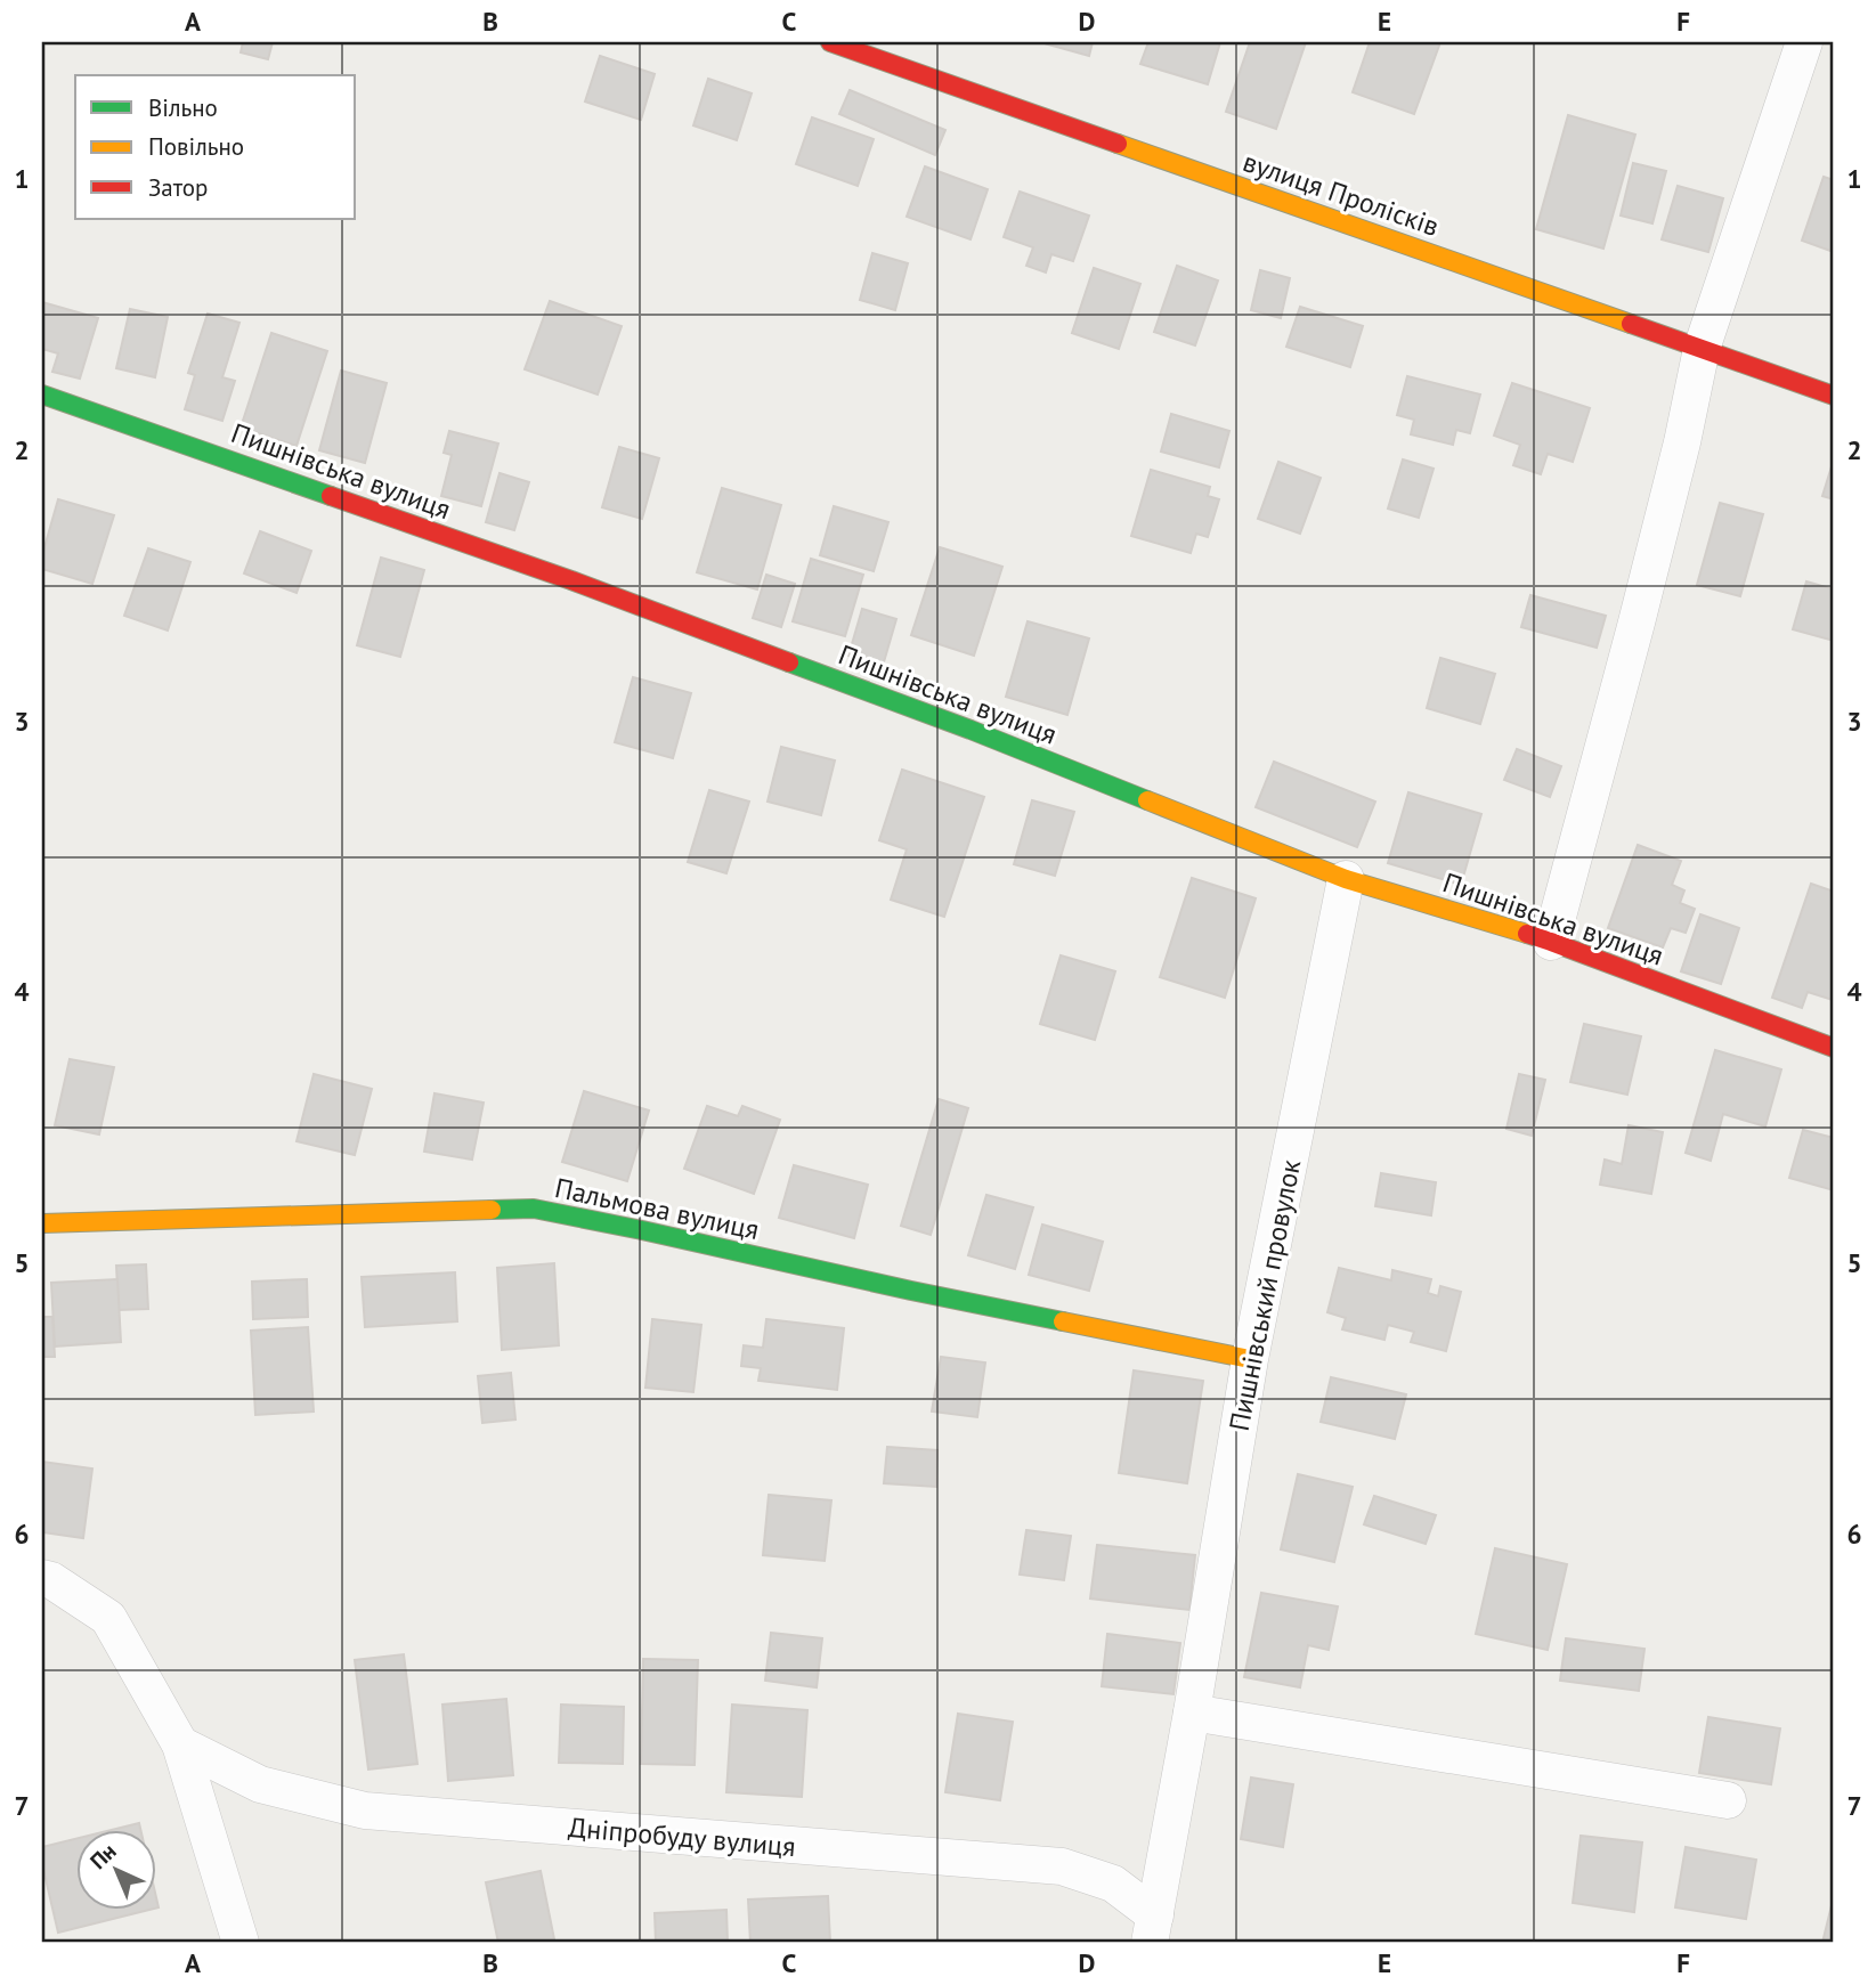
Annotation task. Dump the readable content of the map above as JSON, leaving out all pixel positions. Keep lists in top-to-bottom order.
{
  "streets": {
    "street": [
      "вулиця Пролісків",
      "Пишнівська вулиця",
      "Пальмова вулиця",
      "Пишнівський провулок",
      "Дніпробуду вулиця"
    ]
  },
  "crossings": [
    ["Пишнівська вулиця", "Пишнівський провулок"],
    ["Пальмова вулиця", "Пишнівський провулок"],
    ["Пишнівський провулок", "Дніпробуду вулиця"]
  ],
  "legend": ["Вільно", "Повільно", "Затор"],
  "north": "top left",
  "grid": {
    "columns": [
      "A",
      "B",
      "C",
      "D",
      "E",
      "F"
    ],
    "rows": [
      "1",
      "2",
      "3",
      "4",
      "5",
      "6",
      "7"
    ]
  }
}
